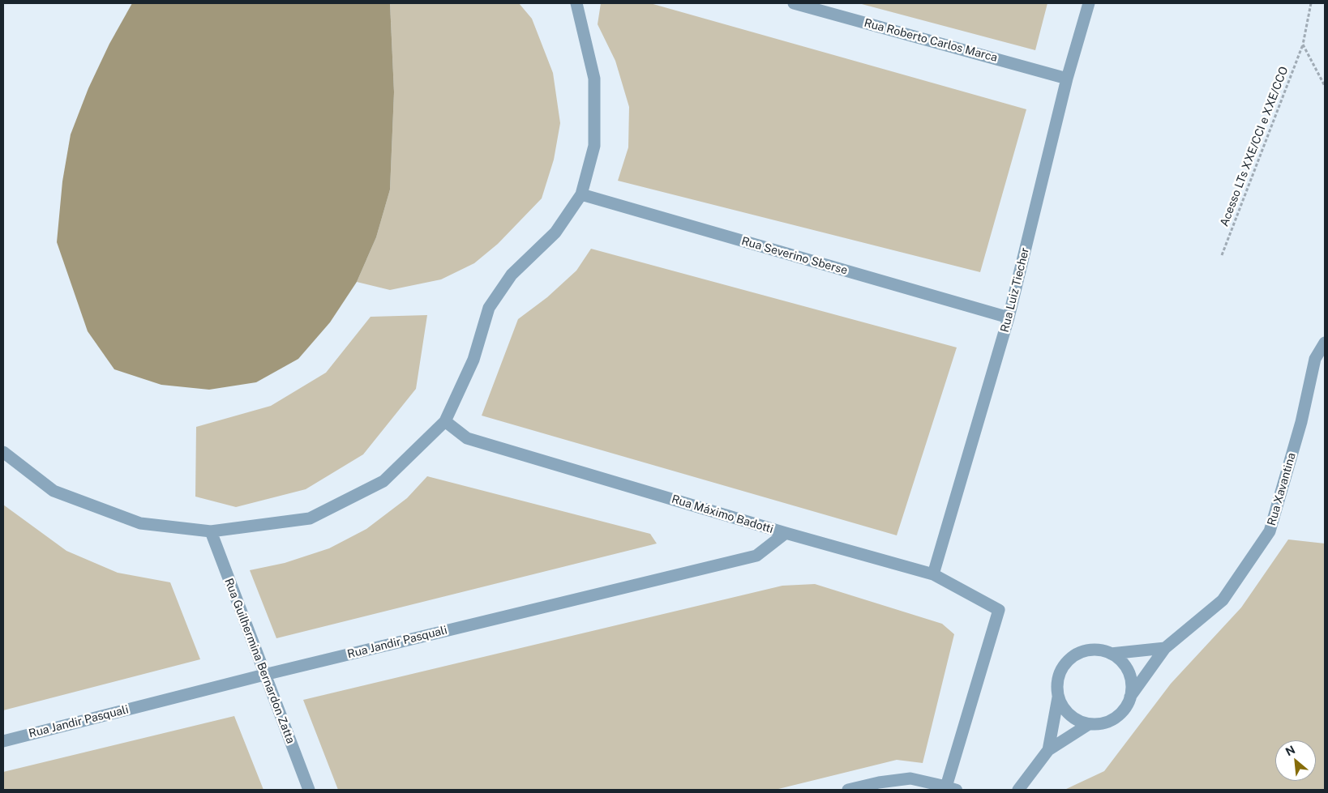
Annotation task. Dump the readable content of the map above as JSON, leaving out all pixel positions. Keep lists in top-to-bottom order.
{
  "streets": {
    "street": [
      "Rua Roberto Carlos Marca",
      "Rua Severino Sberse",
      "Rua Luiz Tiecher",
      "Rua Xavantina",
      "Rua Máximo Badotti",
      "Rua Jandir Pasquali",
      "Rua Guilhermina Bernardon Zatta"
    ],
    "path": ["Acesso LTs XXE/CCI e XXE/CCO"]
  },
  "crossings": [
    ["Rua Roberto Carlos Marca", "Rua Luiz Tiecher"],
    ["Rua Severino Sberse", "Rua Luiz Tiecher"],
    ["Rua Luiz Tiecher", "Rua Máximo Badotti"],
    ["Rua Máximo Badotti", "Rua Jandir Pasquali"],
    ["Rua Jandir Pasquali", "Rua Guilhermina Bernardon Zatta"]
  ],
  "north": "top left"
}
